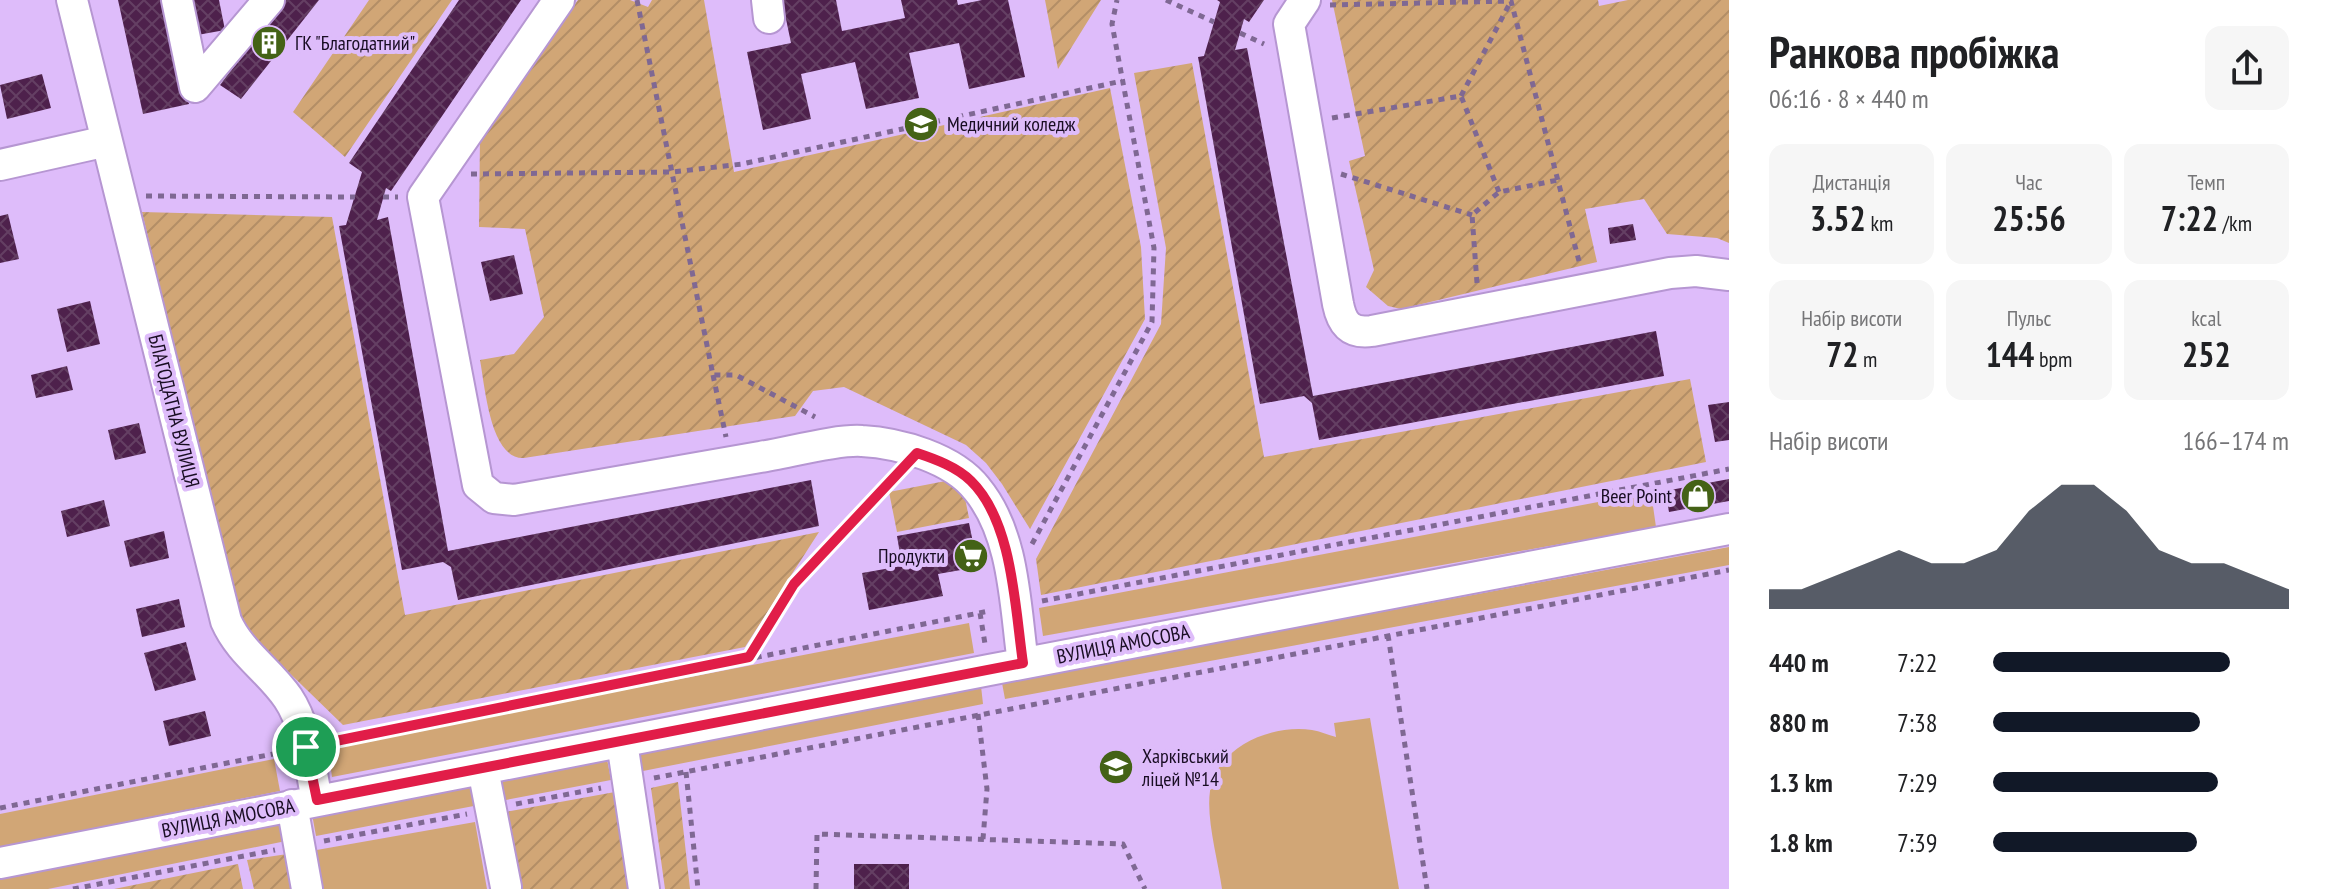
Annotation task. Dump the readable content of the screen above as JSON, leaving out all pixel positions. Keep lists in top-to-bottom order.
{
  "streets": {
    "street": ["БЛАГОДАТНА ВУЛИЦЯ", "ВУЛИЦЯ АМОСОВА"]
  },
  "crossings": [
    ["БЛАГОДАТНА ВУЛИЦЯ", "ВУЛИЦЯ АМОСОВА"]
  ],
  "places": {
    "building": ["ГК \"Благодатний\""],
    "school or university": ["Медичний коледж", "Харківський ліцей №14"],
    "shop": ["Beer Point"],
    "supermarket": ["Продукти"]
  },
  "page": {
    "heading": ["Ранкова пробіжка", "06:16 · 8 × 440 m"],
    "stats": [
      ["Дистанція", "3.52 km"],
      ["Час", "25:56"],
      ["Темп", "7:22 /km"],
      ["Набір висоти", "72 m"],
      ["Пульс", "144 bpm"],
      ["kcal", "252"]
    ],
    "chart": ["Набір висоти", "166–174 m"],
    "list": [
      {
        "name": "440 m",
        "note": "7:22"
      },
      {
        "name": "880 m",
        "note": "7:38"
      },
      {
        "name": "1.3 km",
        "note": "7:29"
      },
      {
        "name": "1.8 km",
        "note": "7:39"
      }
    ]
  }
}
